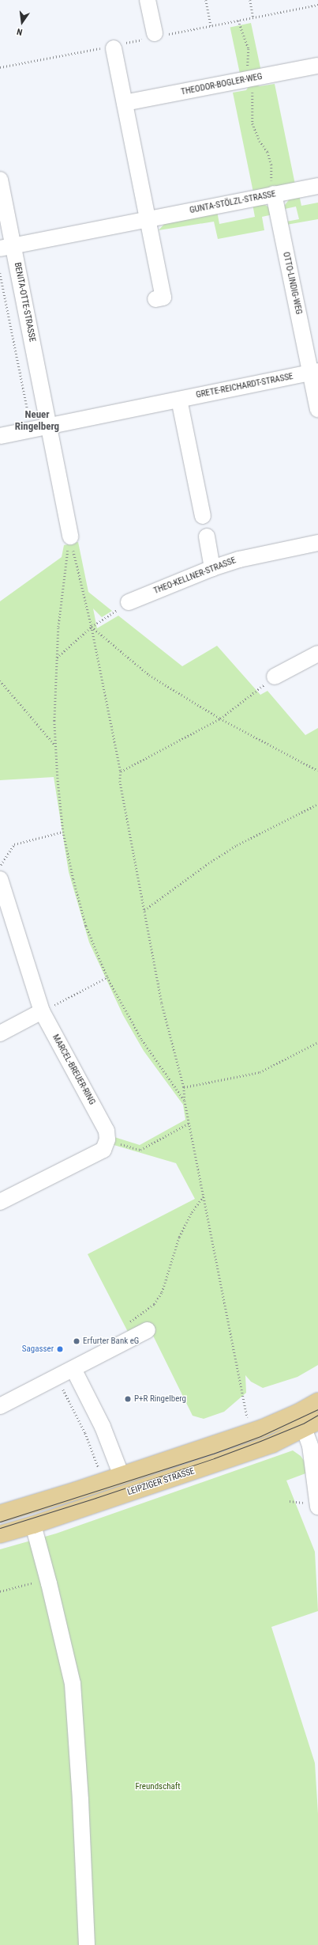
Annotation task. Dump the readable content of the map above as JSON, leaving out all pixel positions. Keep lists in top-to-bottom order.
{
  "streets": {
    "main road": ["LEIPZIGER STRASSE"],
    "street": [
      "THEODOR-BOGLER-WEG",
      "GUNTA-STÖLZL-STRASSE",
      "OTTO-LINDIG-WEG",
      "BENITA-OTTE-STRASSE",
      "GRETE-REICHARDT-STRASSE",
      "THEO-KELLNER-STRASSE",
      "MARCEL-BREUER-RING"
    ]
  },
  "crossings": [
    ["GUNTA-STÖLZL-STRASSE", "OTTO-LINDIG-WEG"],
    ["GUNTA-STÖLZL-STRASSE", "BENITA-OTTE-STRASSE"],
    ["OTTO-LINDIG-WEG", "GRETE-REICHARDT-STRASSE"],
    ["BENITA-OTTE-STRASSE", "GRETE-REICHARDT-STRASSE"]
  ],
  "districts": ["Neuer Ringelberg"],
  "parks": ["Freundschaft"],
  "places": ["Erfurter Bank eG", "Sagasser", "P+R Ringelberg"],
  "north": "bottom"
}
